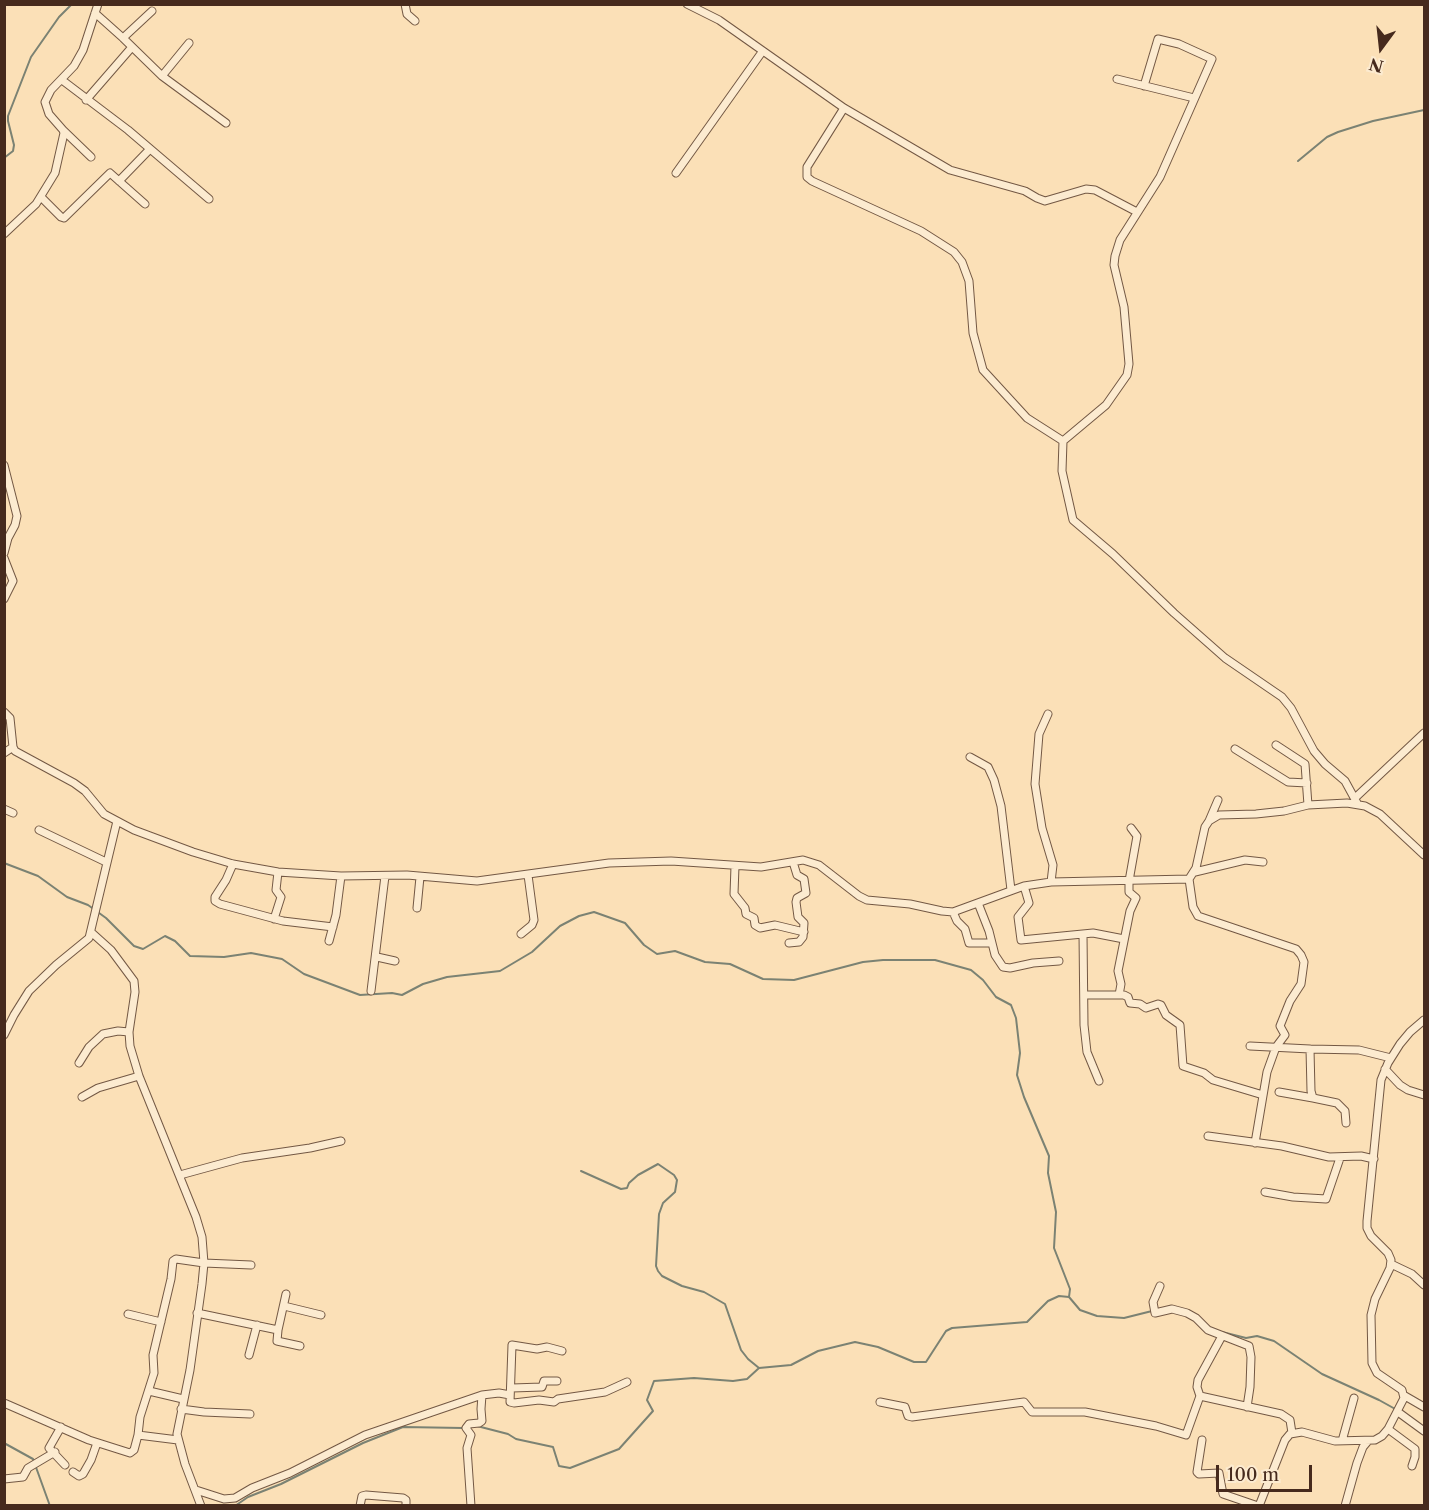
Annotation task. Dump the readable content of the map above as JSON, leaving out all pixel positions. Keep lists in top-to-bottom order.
{
  "scale_bar": "100 m",
  "north": "bottom"
}
